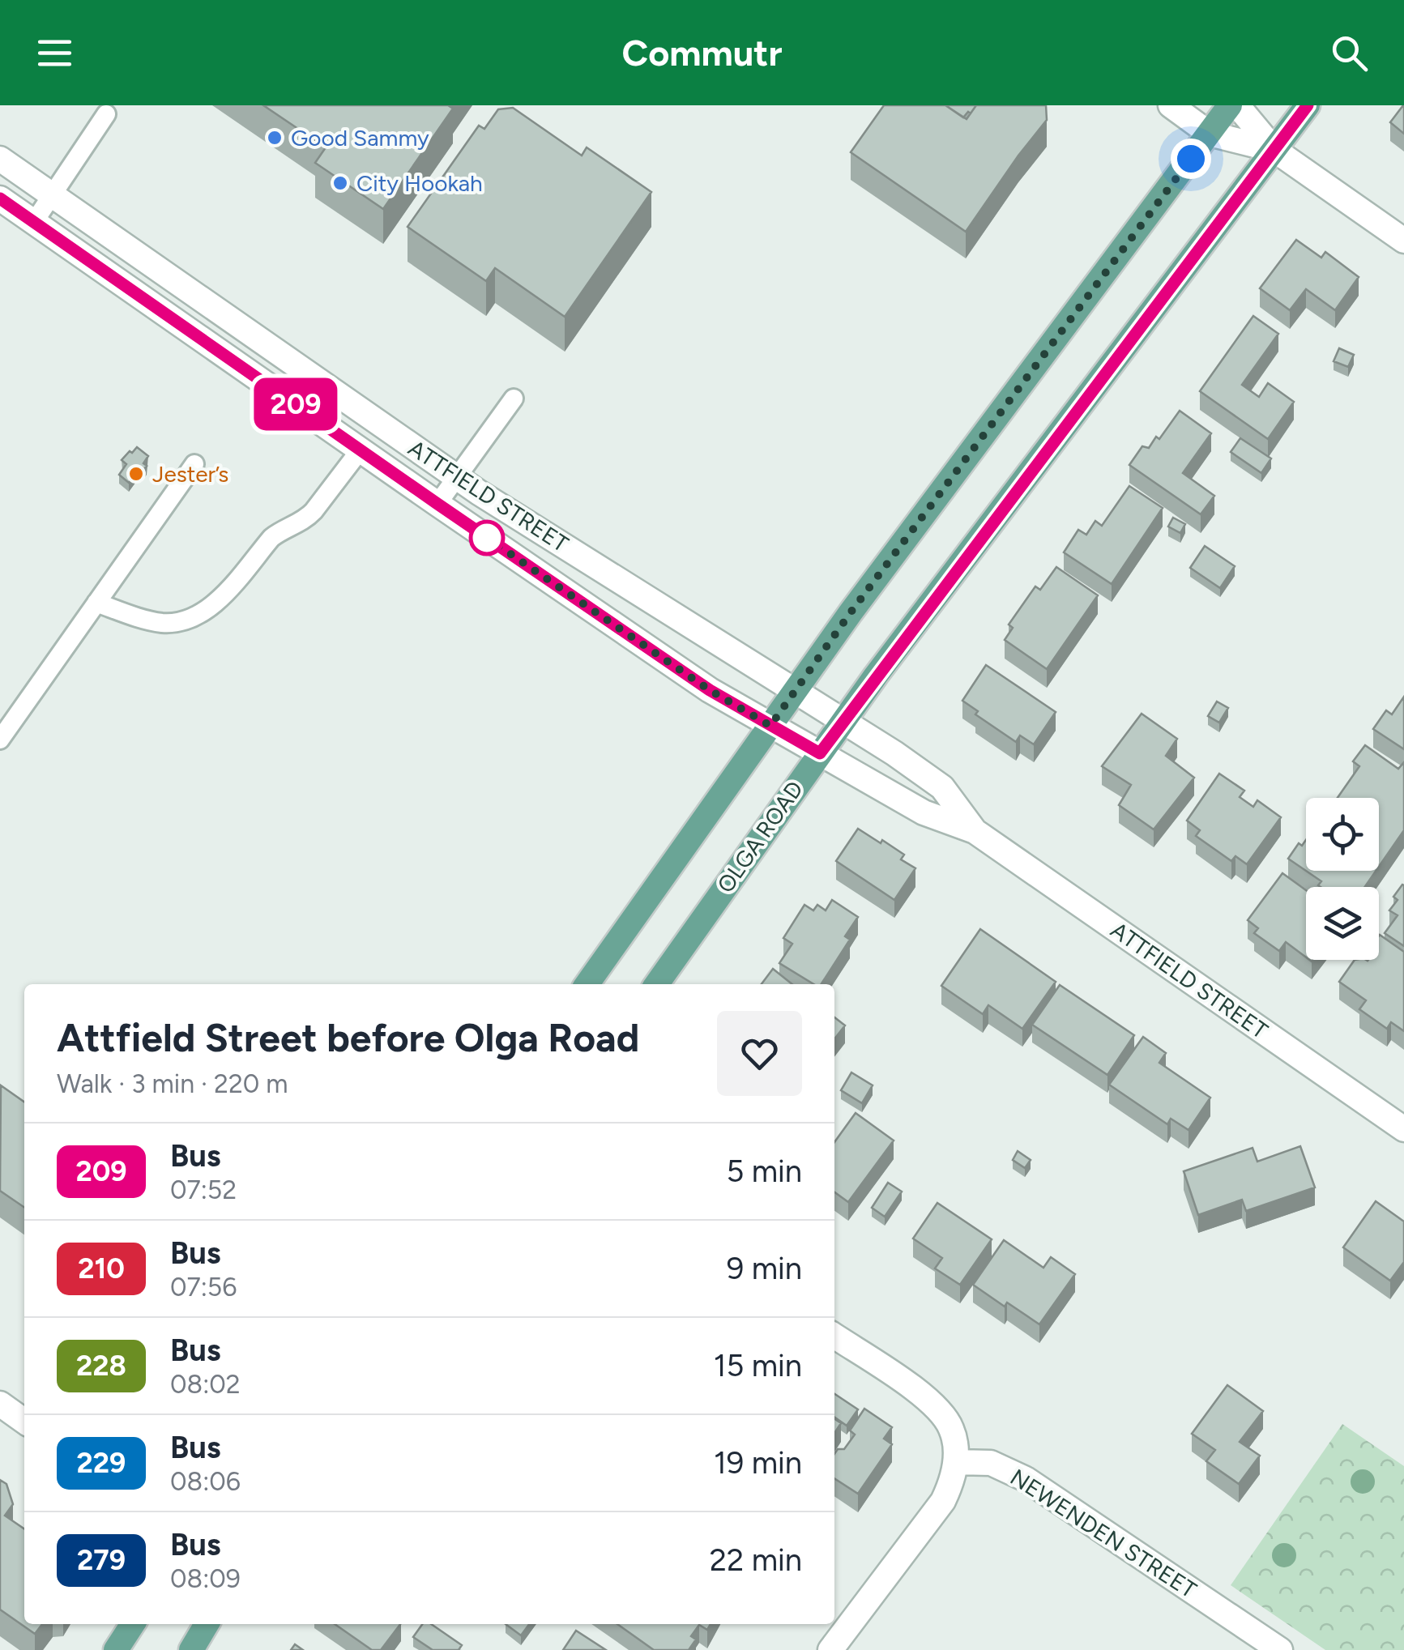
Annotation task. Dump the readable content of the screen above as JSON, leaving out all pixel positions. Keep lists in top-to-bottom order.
{
  "streets": {
    "main road": ["OLGA ROAD"],
    "street": ["ATTFIELD STREET", "NEWENDEN STREET"]
  },
  "crossings": [
    ["ATTFIELD STREET", "OLGA ROAD"]
  ],
  "places": ["Good Sammy", "City Hookah", "Jester’s"],
  "lines": ["bus line 209"],
  "page": {
    "header": "Commutr",
    "on_map": "209",
    "heading": ["Attfield Street before Olga Road", "Walk · 3 min · 220 m"],
    "list": [
      {
        "mark": "209",
        "name": "Bus",
        "note": "07:52",
        "value": "5 min"
      },
      {
        "mark": "210",
        "name": "Bus",
        "note": "07:56",
        "value": "9 min"
      },
      {
        "mark": "228",
        "name": "Bus",
        "note": "08:02",
        "value": "15 min"
      },
      {
        "mark": "229",
        "name": "Bus",
        "note": "08:06",
        "value": "19 min"
      },
      {
        "mark": "279",
        "name": "Bus",
        "note": "08:09",
        "value": "22 min"
      }
    ]
  }
}
